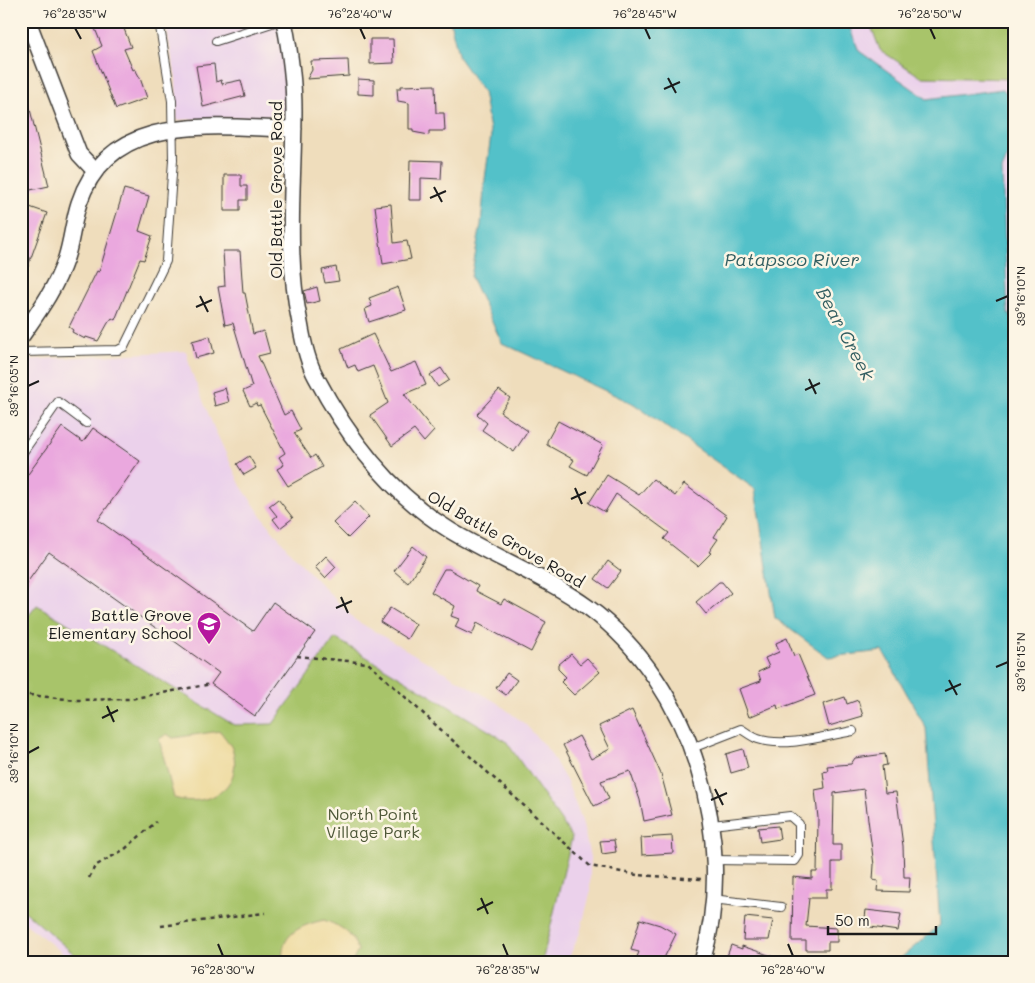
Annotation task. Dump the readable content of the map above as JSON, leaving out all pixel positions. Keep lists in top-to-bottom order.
{
  "streets": {
    "street": ["Old Battle Grove Road"]
  },
  "water": ["Patapsco River", "Bear Creek"],
  "parks": ["North Point Village Park"],
  "places": {
    "school or university": ["Battle Grove Elementary School"]
  },
  "scale_bar": "50 m",
  "coordinates": [
    "76°28'35\"W",
    "76°28'40\"W",
    "76°28'45\"W",
    "76°28'50\"W",
    "39°16'10\"N",
    "39°16'05\"N",
    "39°16'15\"N",
    "76°28'30\"W"
  ]
}
